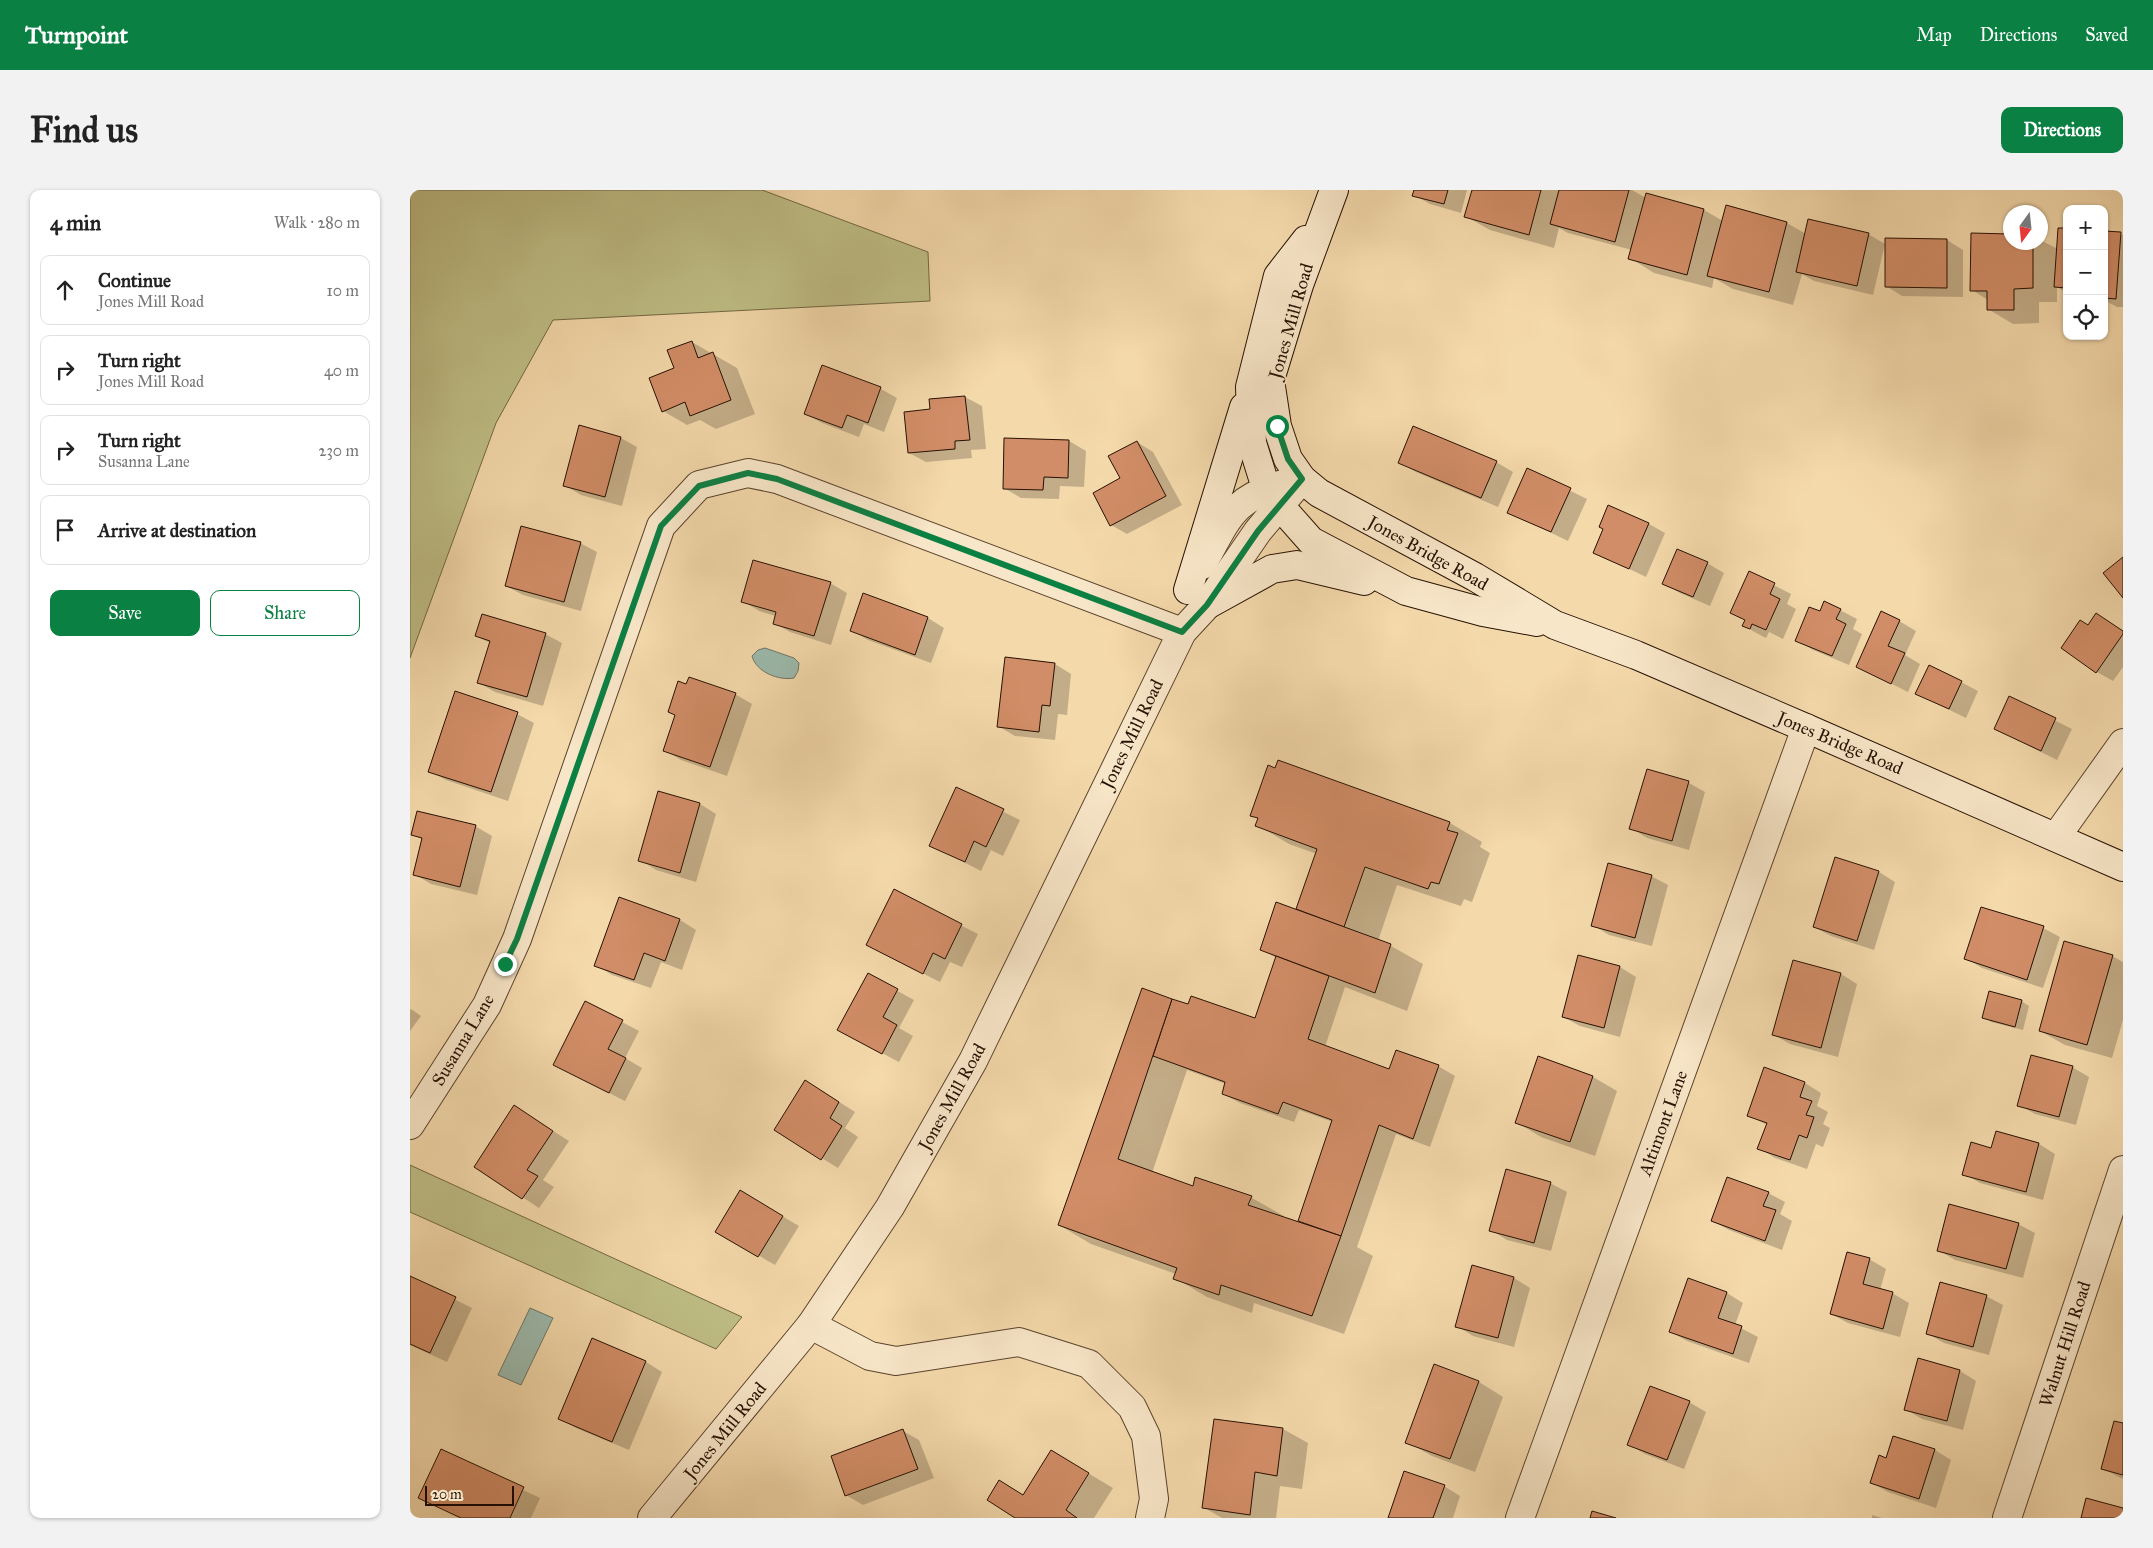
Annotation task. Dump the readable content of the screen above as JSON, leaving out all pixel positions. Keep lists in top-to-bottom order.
{
  "streets": {
    "street": [
      "Jones Mill Road",
      "Jones Bridge Road",
      "Susanna Lane",
      "Altimont Lane",
      "Walnut Hill Road"
    ]
  },
  "crossings": [
    ["Jones Mill Road", "Jones Bridge Road"],
    ["Jones Mill Road", "Susanna Lane"],
    ["Jones Bridge Road", "Altimont Lane"]
  ],
  "scale_bar": "20 m",
  "north": "bottom",
  "page": {
    "header": "Turnpoint",
    "nav": ["Map", "Directions", "Saved"],
    "buttons": [
      "Directions",
      ["Save", "Share"]
    ],
    "title": "Find us",
    "heading": ["4 min", "Walk · 280 m"],
    "map_buttons": ["+", "−"],
    "list": [
      ["Continue", "Jones Mill Road", "10 m"],
      ["Turn right", "Jones Mill Road", "40 m"],
      ["Turn right", "Susanna Lane", "230 m"],
      "Arrive at destination"
    ],
    "scale": "20 m"
  }
}
